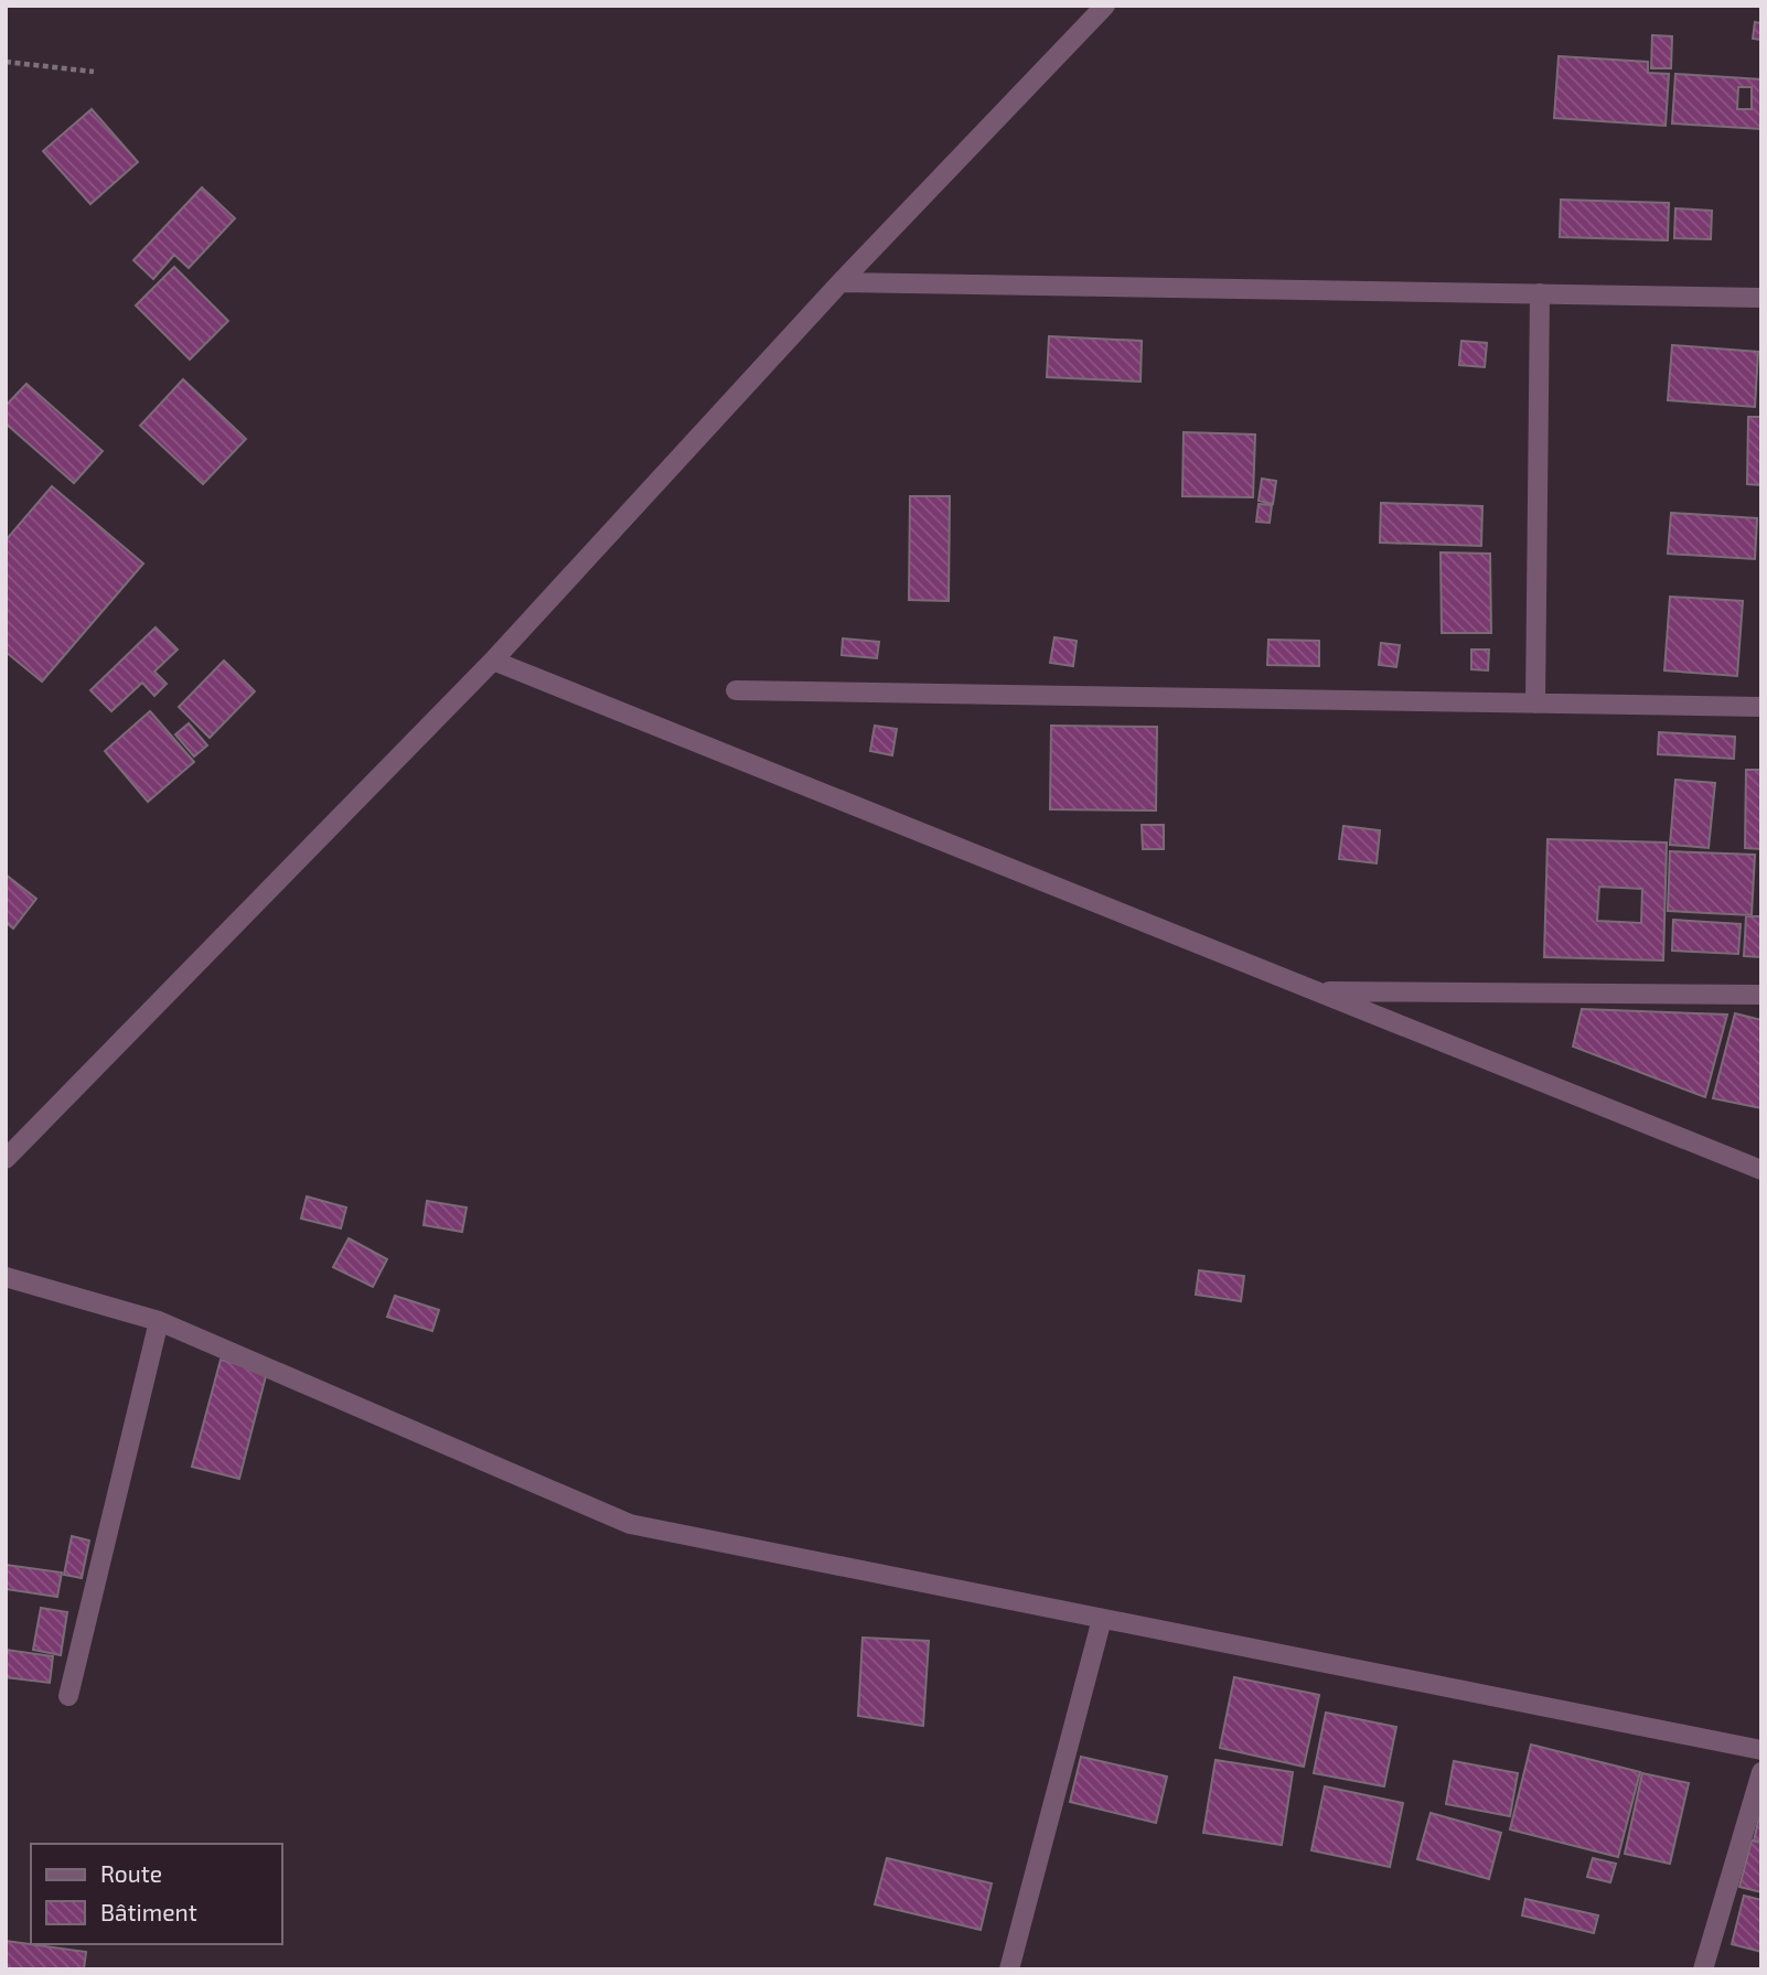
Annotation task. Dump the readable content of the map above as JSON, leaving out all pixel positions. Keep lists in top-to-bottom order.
{
  "legend": ["Route", "Bâtiment"]
}
